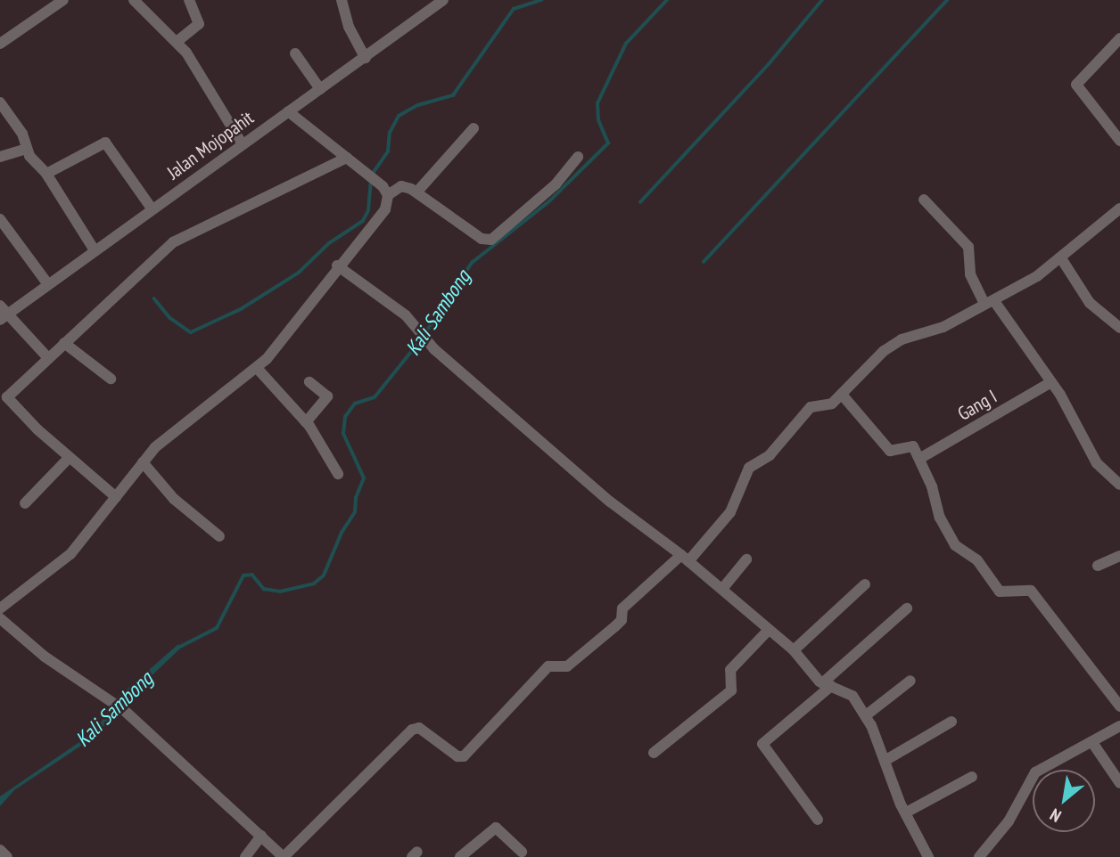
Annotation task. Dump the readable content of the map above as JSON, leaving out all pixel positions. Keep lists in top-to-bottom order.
{
  "streets": {
    "street": ["Jalan Mojopahit", "Gang I"]
  },
  "water": ["Kali Sambong"],
  "north": "bottom left"
}
